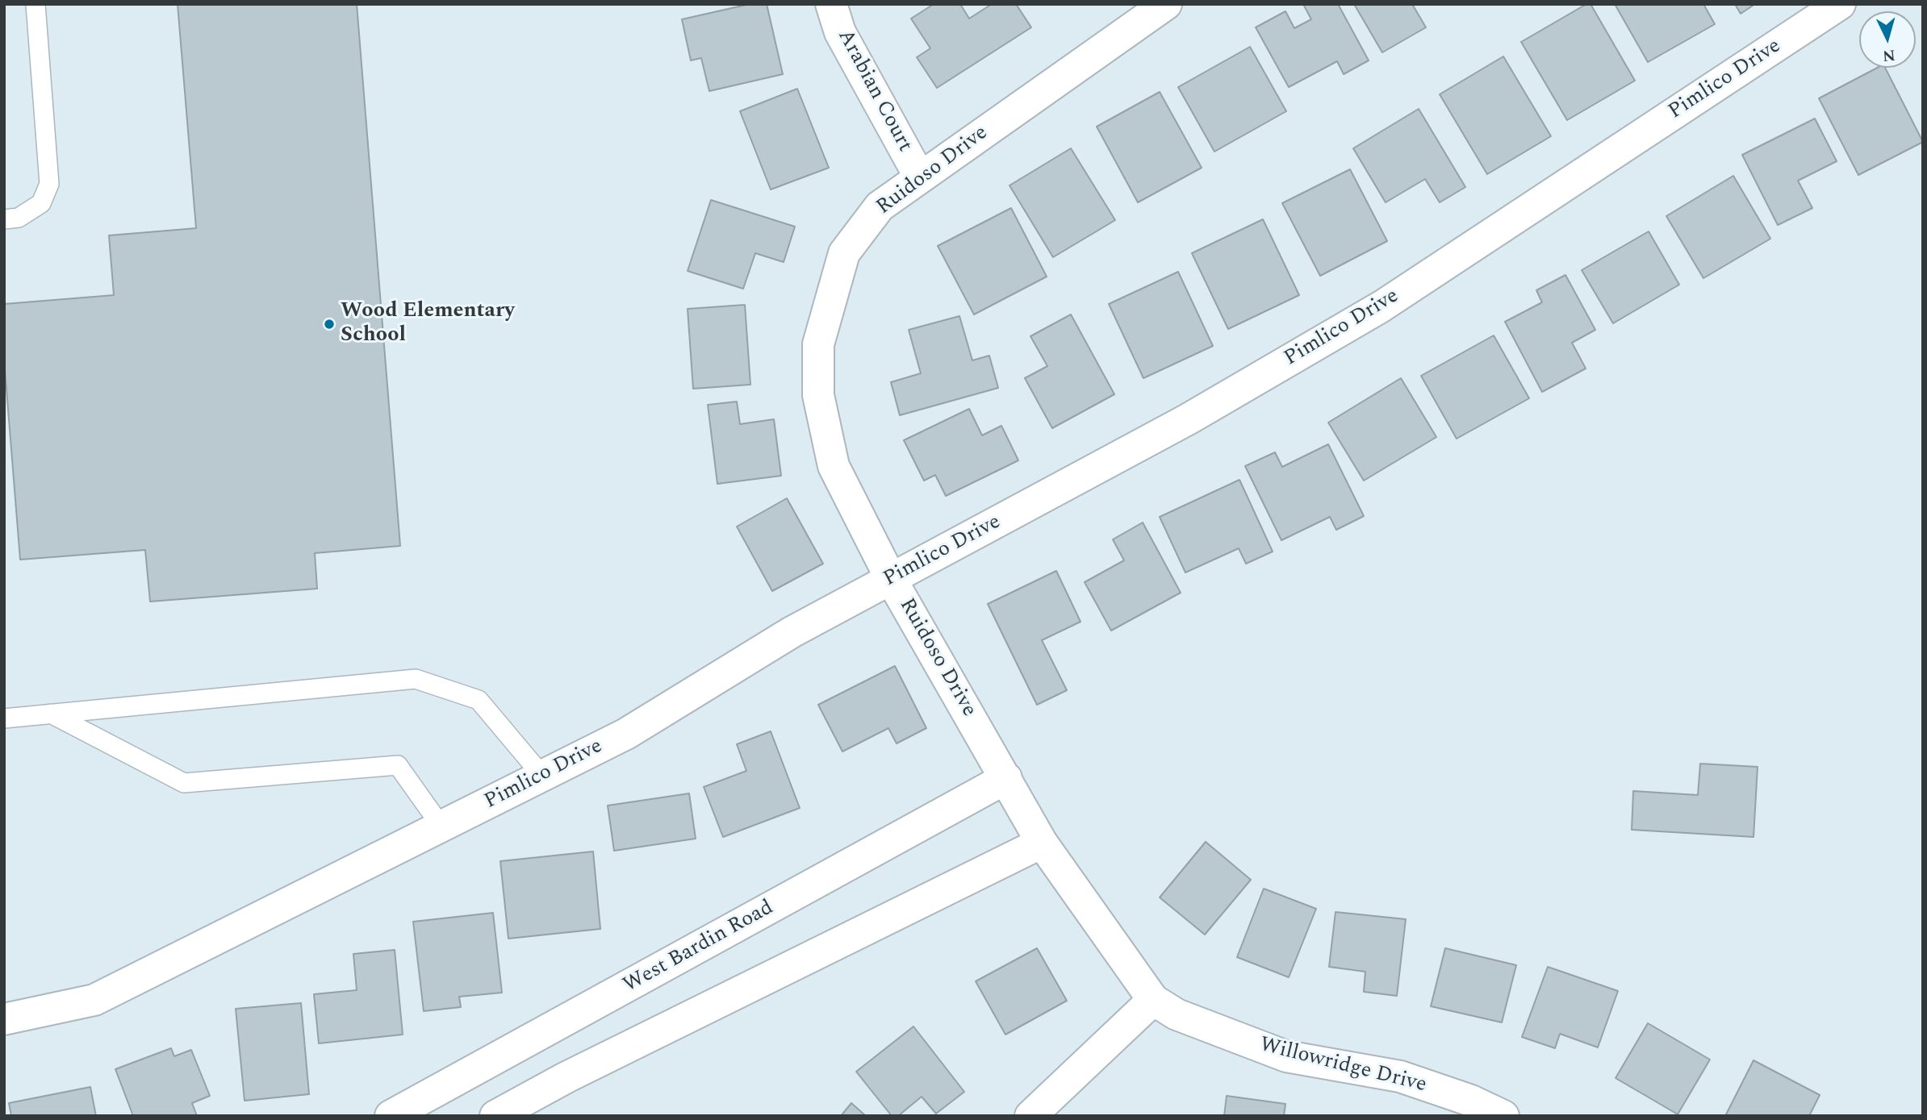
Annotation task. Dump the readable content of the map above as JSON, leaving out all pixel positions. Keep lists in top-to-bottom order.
{
  "streets": {
    "street": [
      "Pimlico Drive",
      "Arabian Court",
      "Ruidoso Drive",
      "West Bardin Road",
      "Willowridge Drive"
    ]
  },
  "crossings": [
    ["Pimlico Drive", "Ruidoso Drive"],
    ["Arabian Court", "Ruidoso Drive"],
    ["Ruidoso Drive", "West Bardin Road"],
    ["Ruidoso Drive", "Willowridge Drive"]
  ],
  "places": ["Wood Elementary School"],
  "north": "bottom"
}
